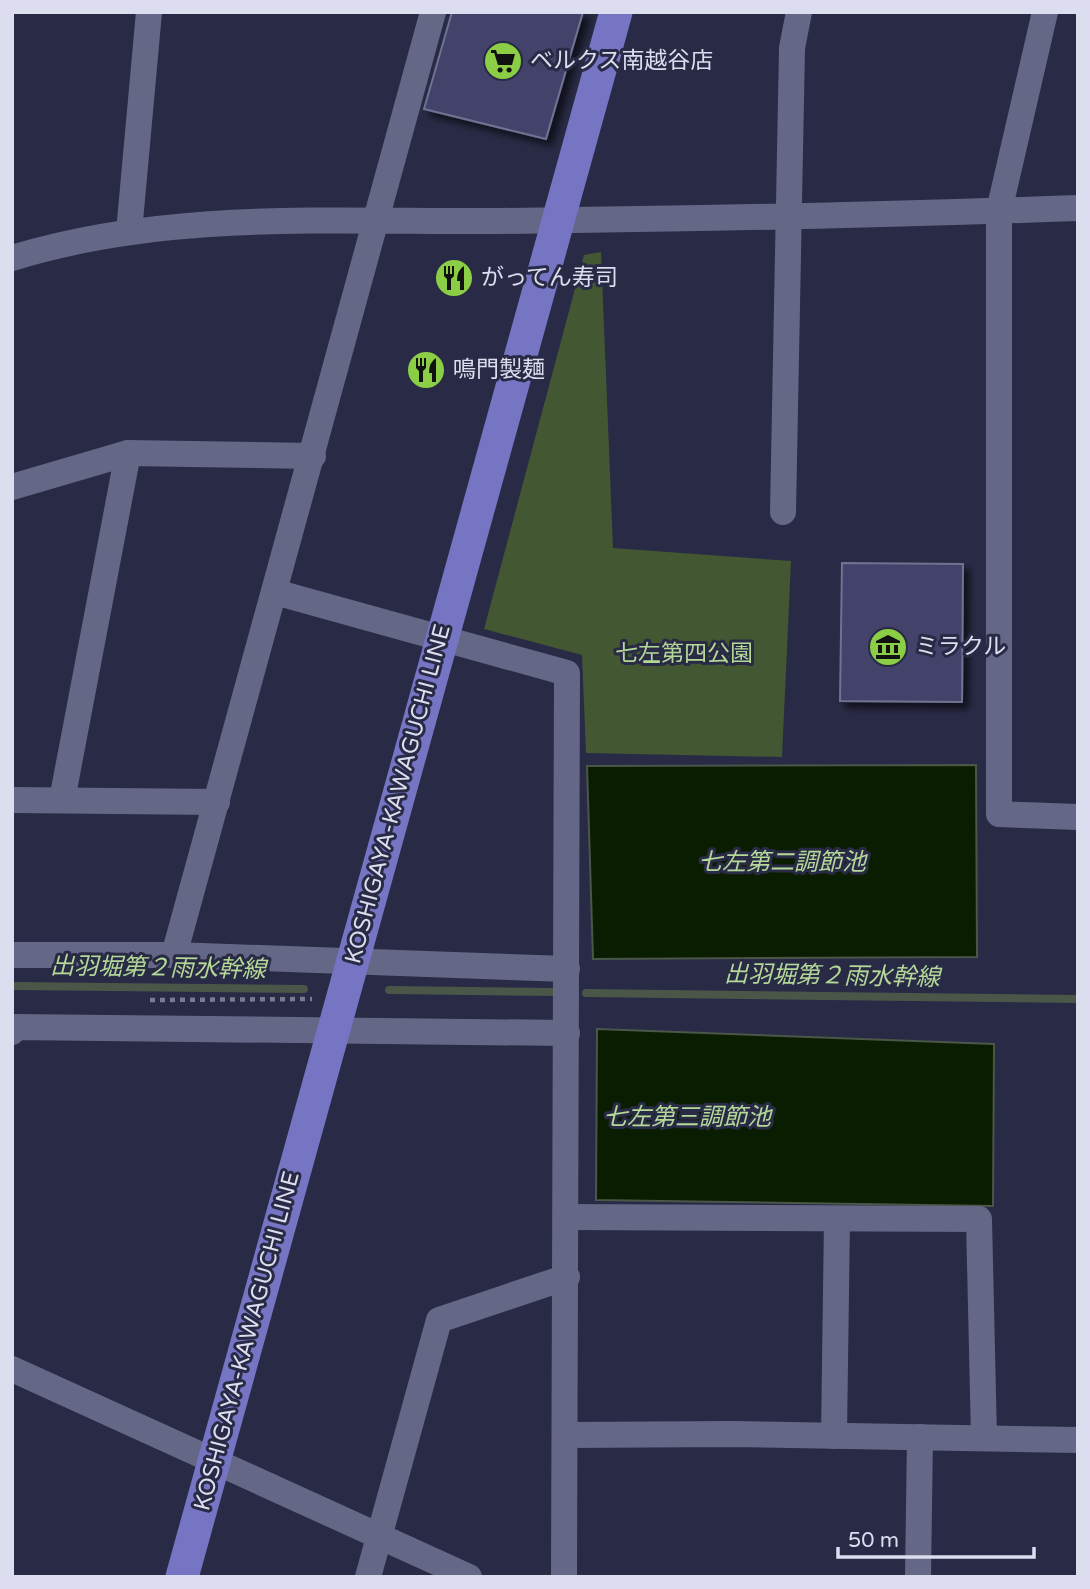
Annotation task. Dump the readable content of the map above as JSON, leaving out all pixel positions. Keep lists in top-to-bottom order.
{
  "streets": {
    "main road": ["KOSHIGAYA-KAWAGUCHI LINE"]
  },
  "water": ["七左第二調節池", "出羽堀第２雨水幹線", "七左第三調節池"],
  "parks": ["七左第四公園"],
  "places": {
    "supermarket": ["ベルクス南越谷店"],
    "restaurant": ["がってん寿司", "鳴門製麺"],
    "museum": ["ミラクル"]
  },
  "scale_bar": "50 m"
}
